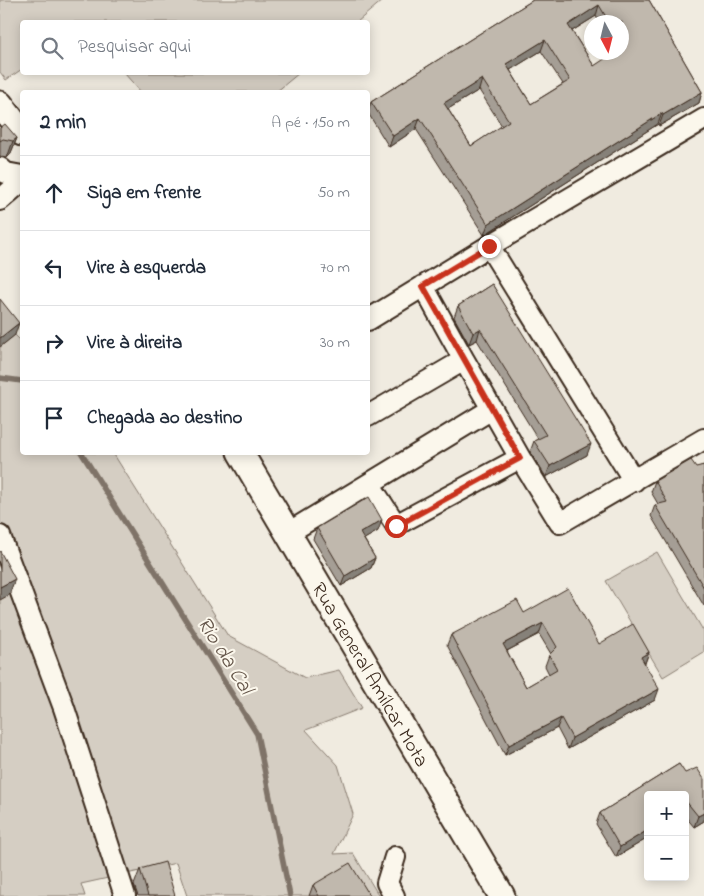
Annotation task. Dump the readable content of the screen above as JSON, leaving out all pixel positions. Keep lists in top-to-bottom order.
{
  "streets": {
    "main road": ["Rua General Amílcar Mota"]
  },
  "water": ["Rio da Cal"],
  "north": "bottom",
  "page": {
    "search": "Pesquisar aqui",
    "heading": ["2 min", "A pé · 150 m"],
    "list": [
      ["Siga em frente", "50 m"],
      ["Vire à esquerda", "70 m"],
      ["Vire à direita", "30 m"],
      "Chegada ao destino"
    ],
    "map_buttons": ["+", "−"]
  }
}
